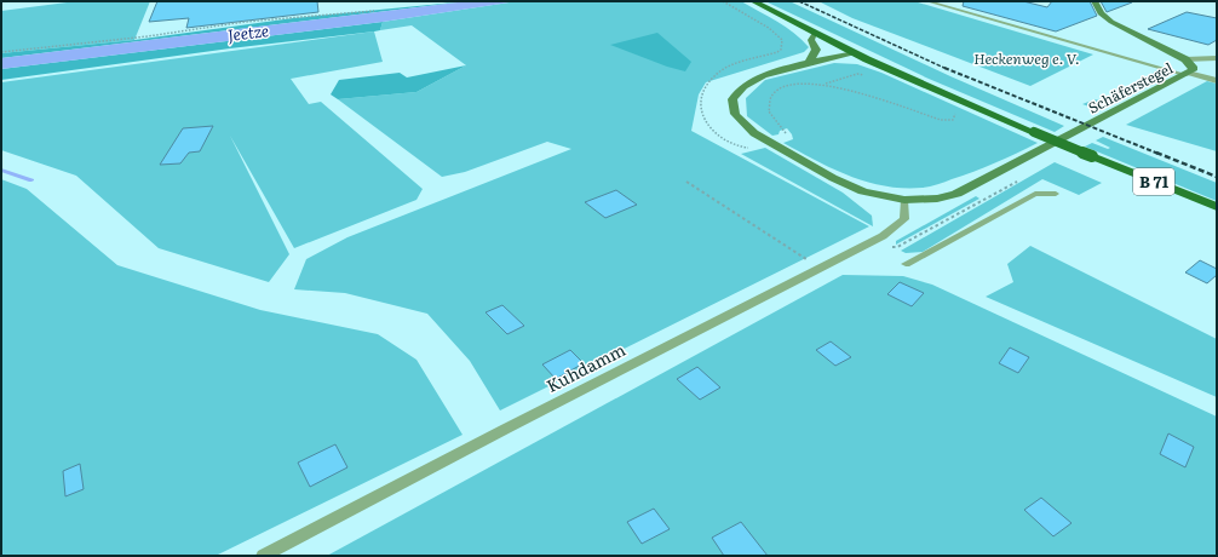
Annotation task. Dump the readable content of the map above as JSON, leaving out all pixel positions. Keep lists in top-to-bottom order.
{
  "streets": {
    "main road": ["Schäferstegel", "B 71"],
    "lane": ["Kuhdamm"]
  },
  "crossings": [
    ["Schäferstegel", "B 71"],
    ["Schäferstegel", "Kuhdamm"]
  ],
  "water": ["Jeetze"],
  "parks": ["Heckenweg e. V."]
}
